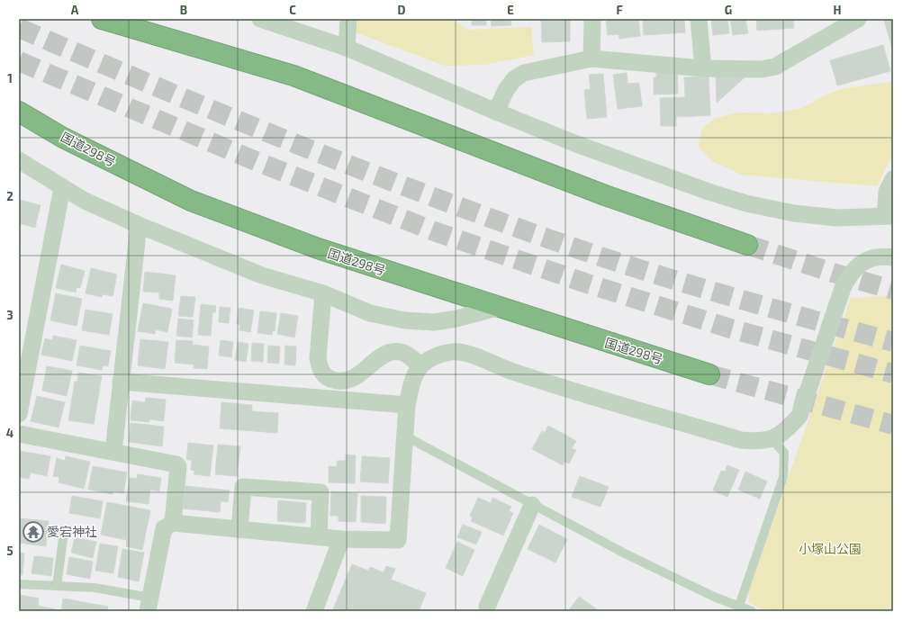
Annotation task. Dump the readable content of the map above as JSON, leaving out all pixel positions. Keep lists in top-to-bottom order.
{
  "streets": {
    "highway": ["国道298号"]
  },
  "parks": ["小塚山公園"],
  "places": {
    "temple": ["愛宕神社"]
  },
  "grid": {
    "columns": [
      "A",
      "B",
      "C",
      "D",
      "E",
      "F",
      "G",
      "H"
    ],
    "rows": [
      "1",
      "2",
      "3",
      "4",
      "5"
    ]
  }
}
